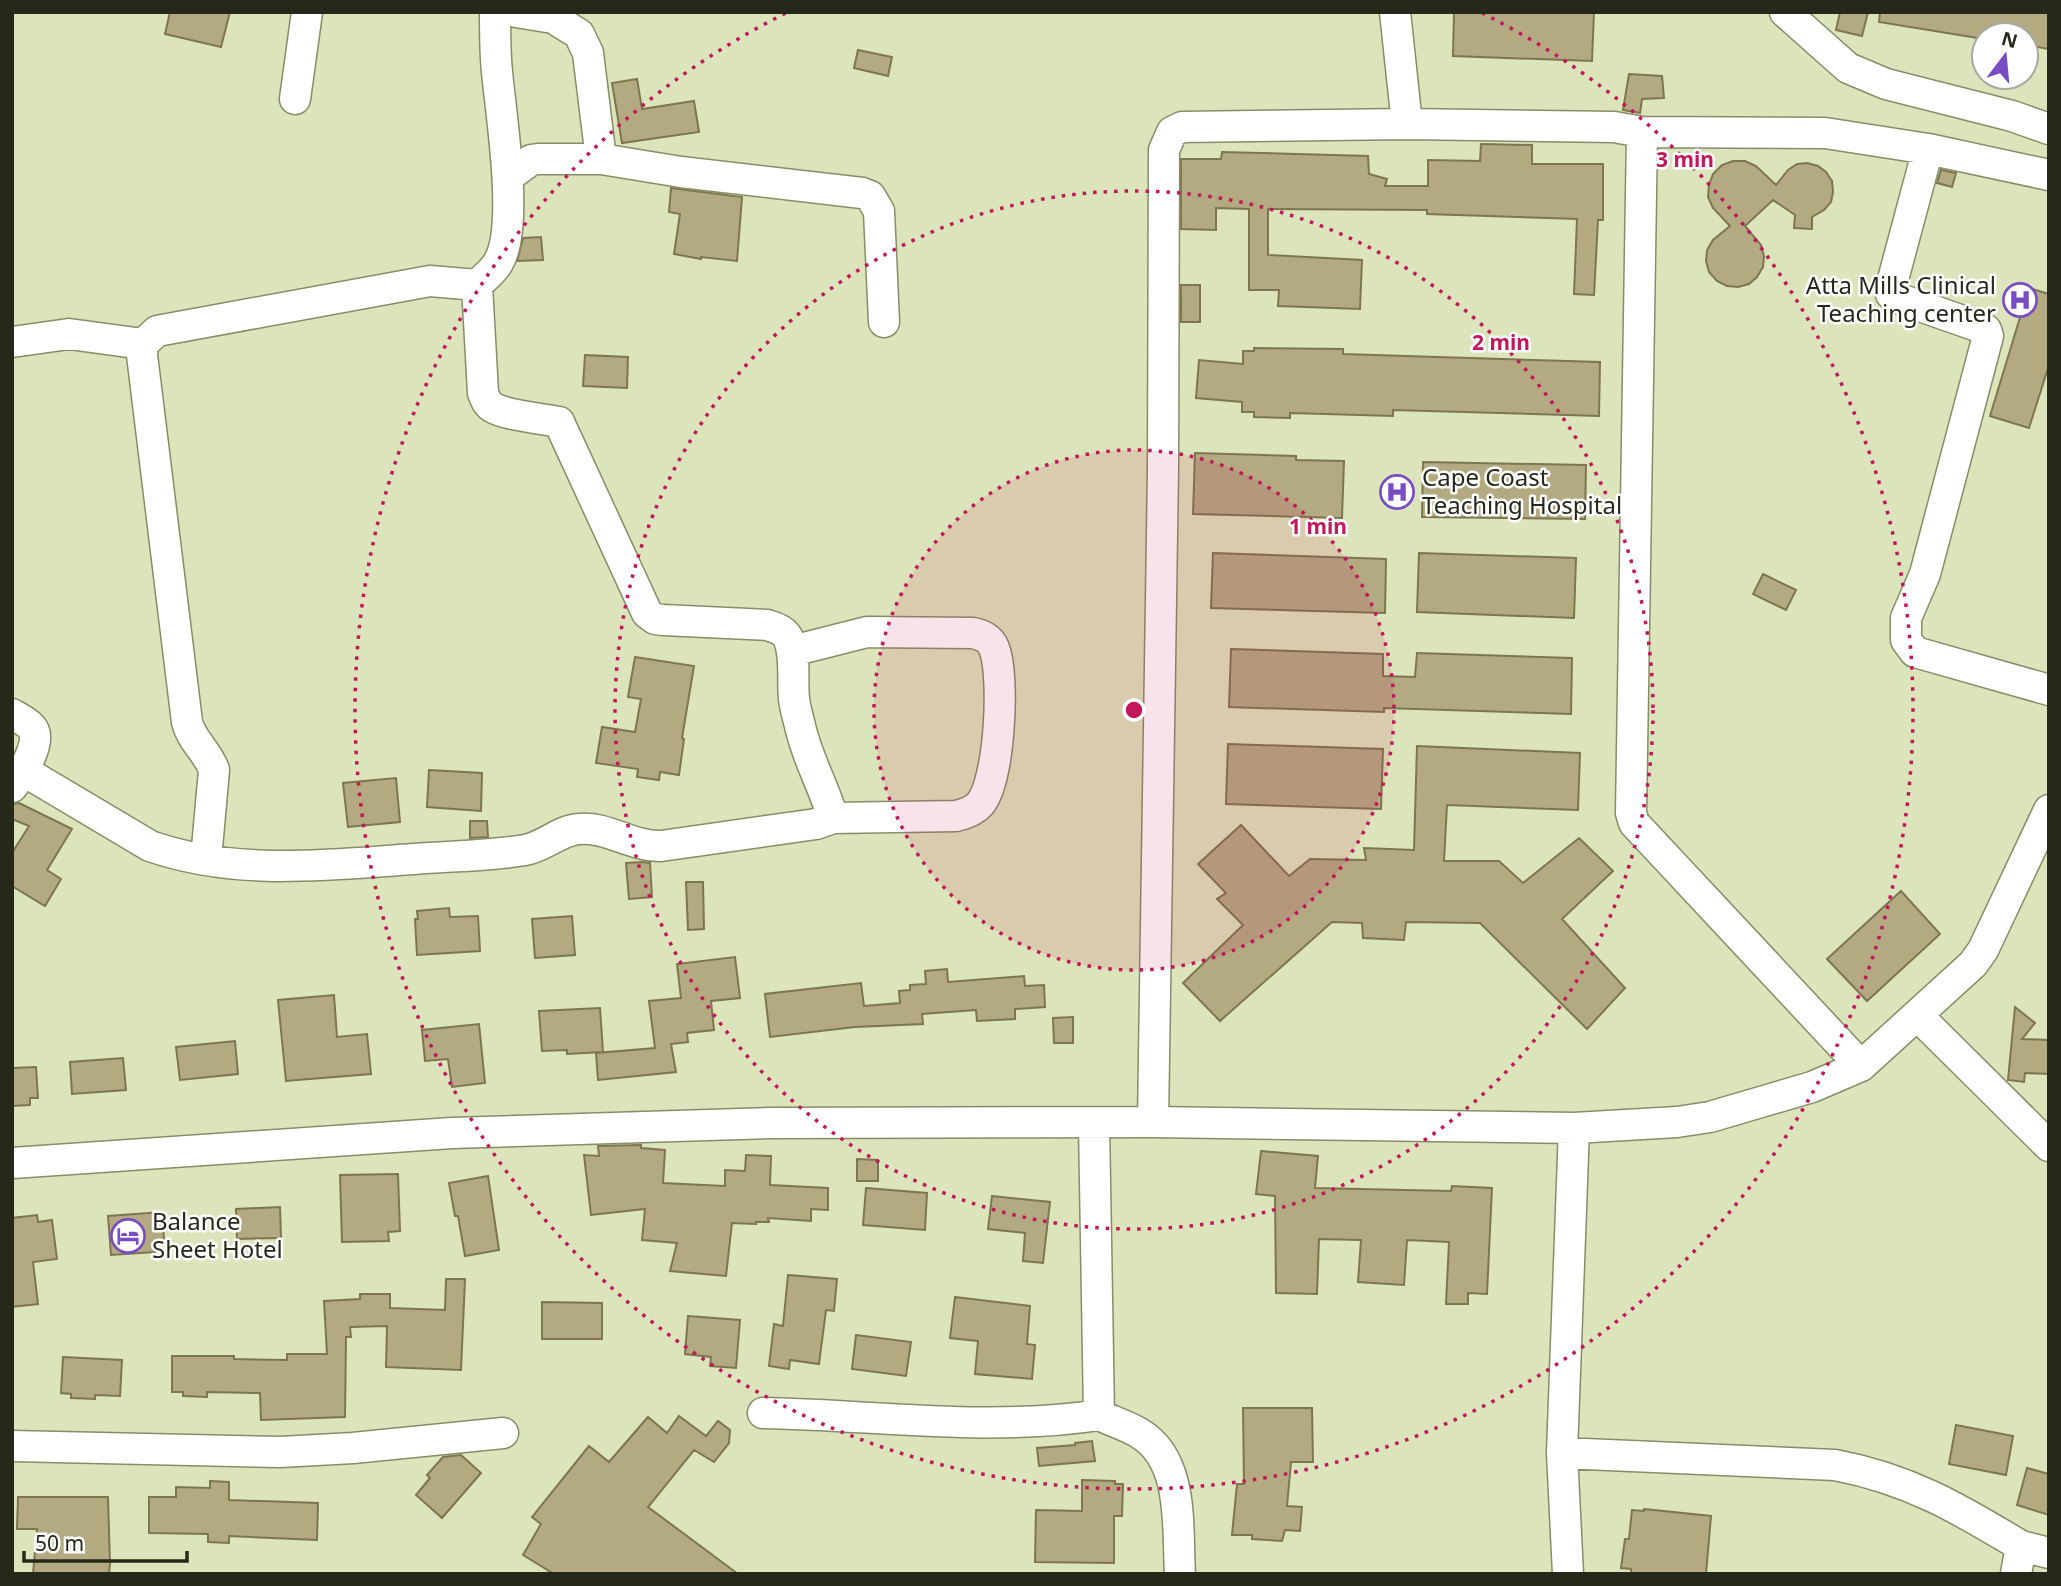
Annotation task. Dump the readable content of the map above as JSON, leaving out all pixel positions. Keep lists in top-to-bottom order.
{
  "places": {
    "hospital": ["Atta Mills Clinical Teaching center", "Cape Coast Teaching Hospital"],
    "hotel": ["Balance Sheet Hotel"]
  },
  "scale_bar": "50 m",
  "north": "top",
  "rings": ["3 min", "2 min", "1 min"]
}
